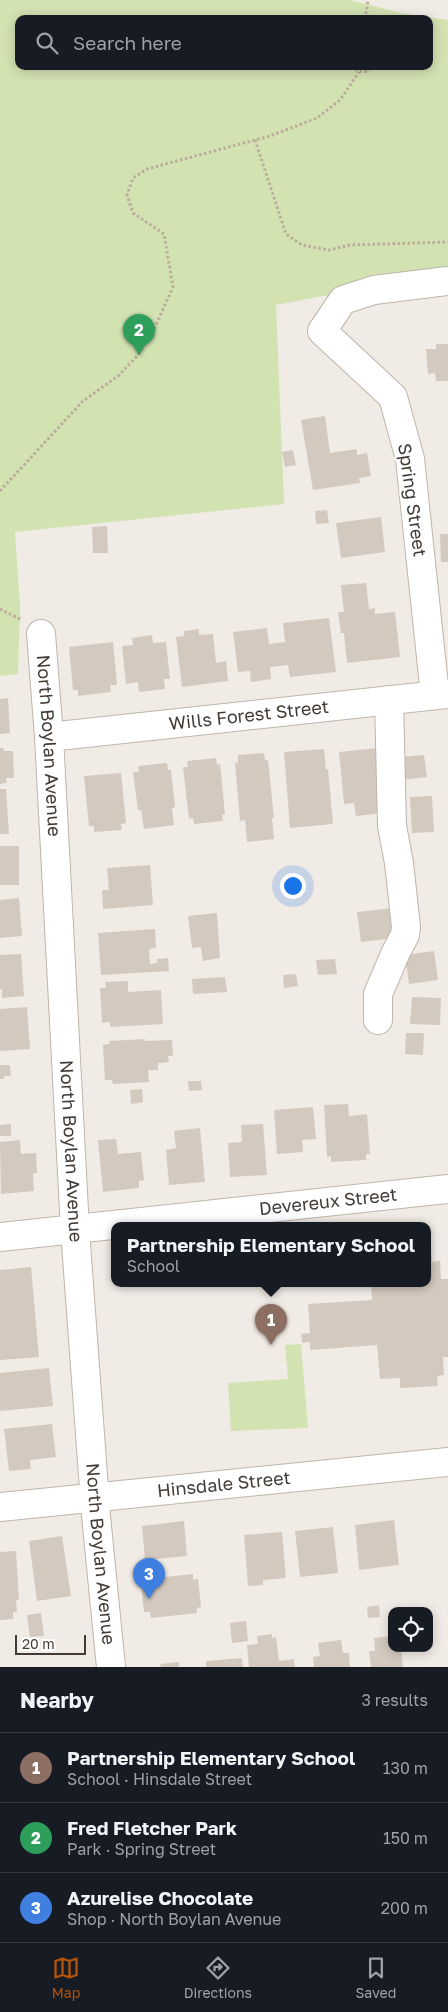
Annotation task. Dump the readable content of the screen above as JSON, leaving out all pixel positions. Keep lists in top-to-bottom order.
{
  "streets": {
    "street": [
      "Spring Street",
      "Wills Forest Street",
      "North Boylan Avenue",
      "Devereux Street",
      "Hinsdale Street"
    ]
  },
  "crossings": [
    ["Spring Street", "Wills Forest Street"],
    ["Wills Forest Street", "North Boylan Avenue"],
    ["North Boylan Avenue", "Devereux Street"],
    ["North Boylan Avenue", "Hinsdale Street"]
  ],
  "scale_bar": "20 m",
  "page": {
    "search": "Search here",
    "pins": ["2", "1", "3"],
    "popup": ["Partnership Elementary School", "School"],
    "scale": "20 m",
    "heading": ["Nearby", "3 results"],
    "list": [
      {
        "mark": "1",
        "name": "Partnership Elementary School",
        "note": "School · Hinsdale Street",
        "value": "130 m"
      },
      {
        "mark": "2",
        "name": "Fred Fletcher Park",
        "note": "Park · Spring Street",
        "value": "150 m"
      },
      {
        "mark": "3",
        "name": "Azurelise Chocolate",
        "note": "Shop · North Boylan Avenue",
        "value": "200 m"
      }
    ],
    "nav": ["Map", "Directions", "Saved"]
  }
}
